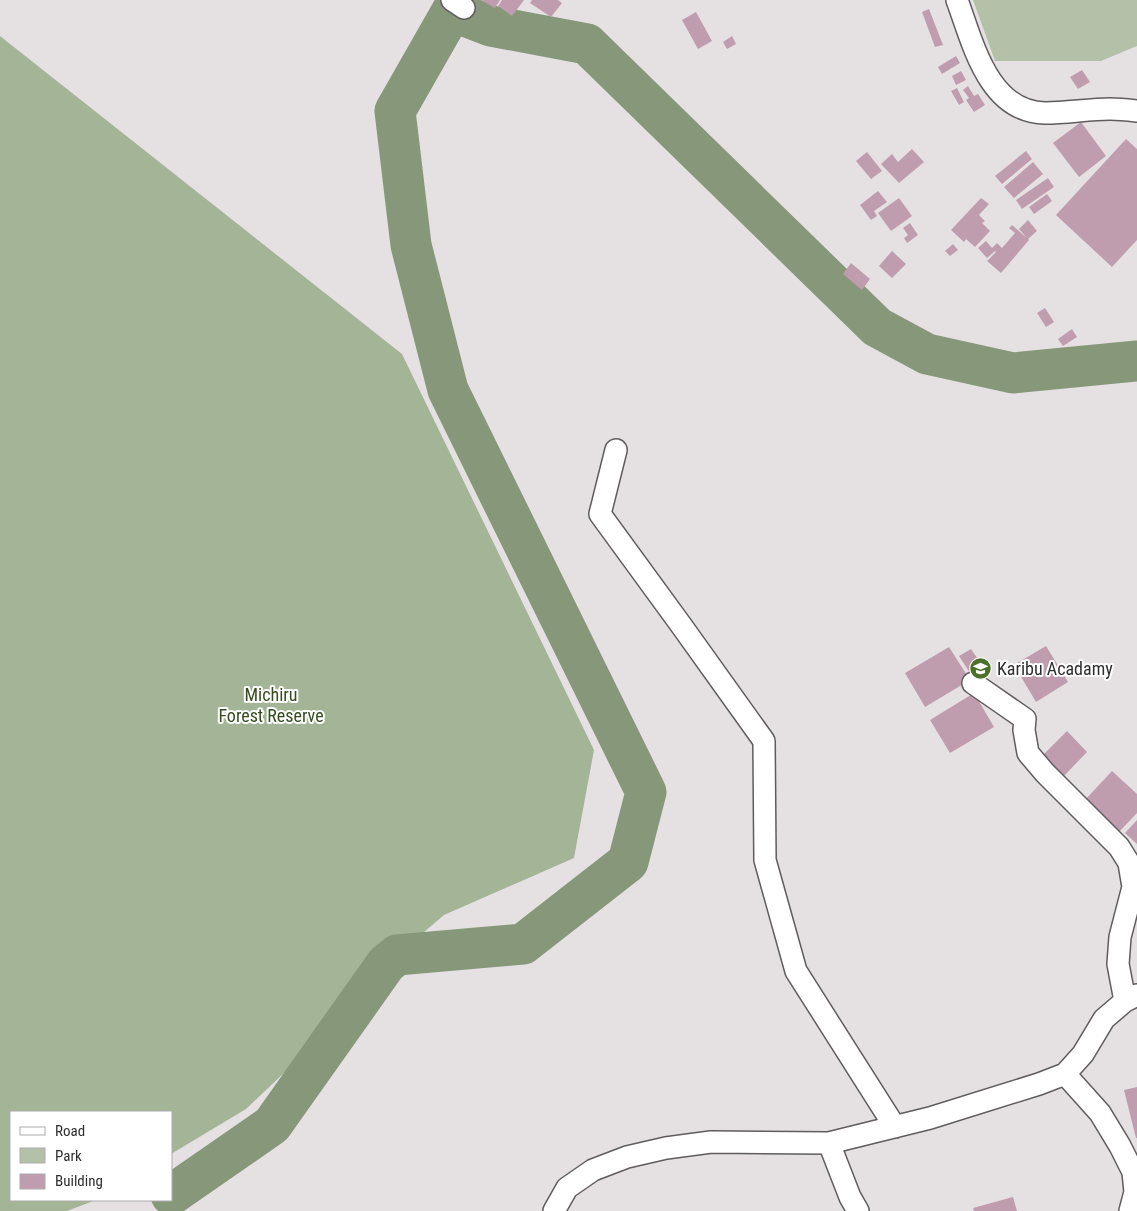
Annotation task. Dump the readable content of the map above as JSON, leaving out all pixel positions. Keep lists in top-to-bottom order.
{
  "parks": ["Michiru Forest Reserve"],
  "places": {
    "school or university": ["Karibu Acadamy"]
  },
  "legend": ["Road", "Park", "Building"]
}
